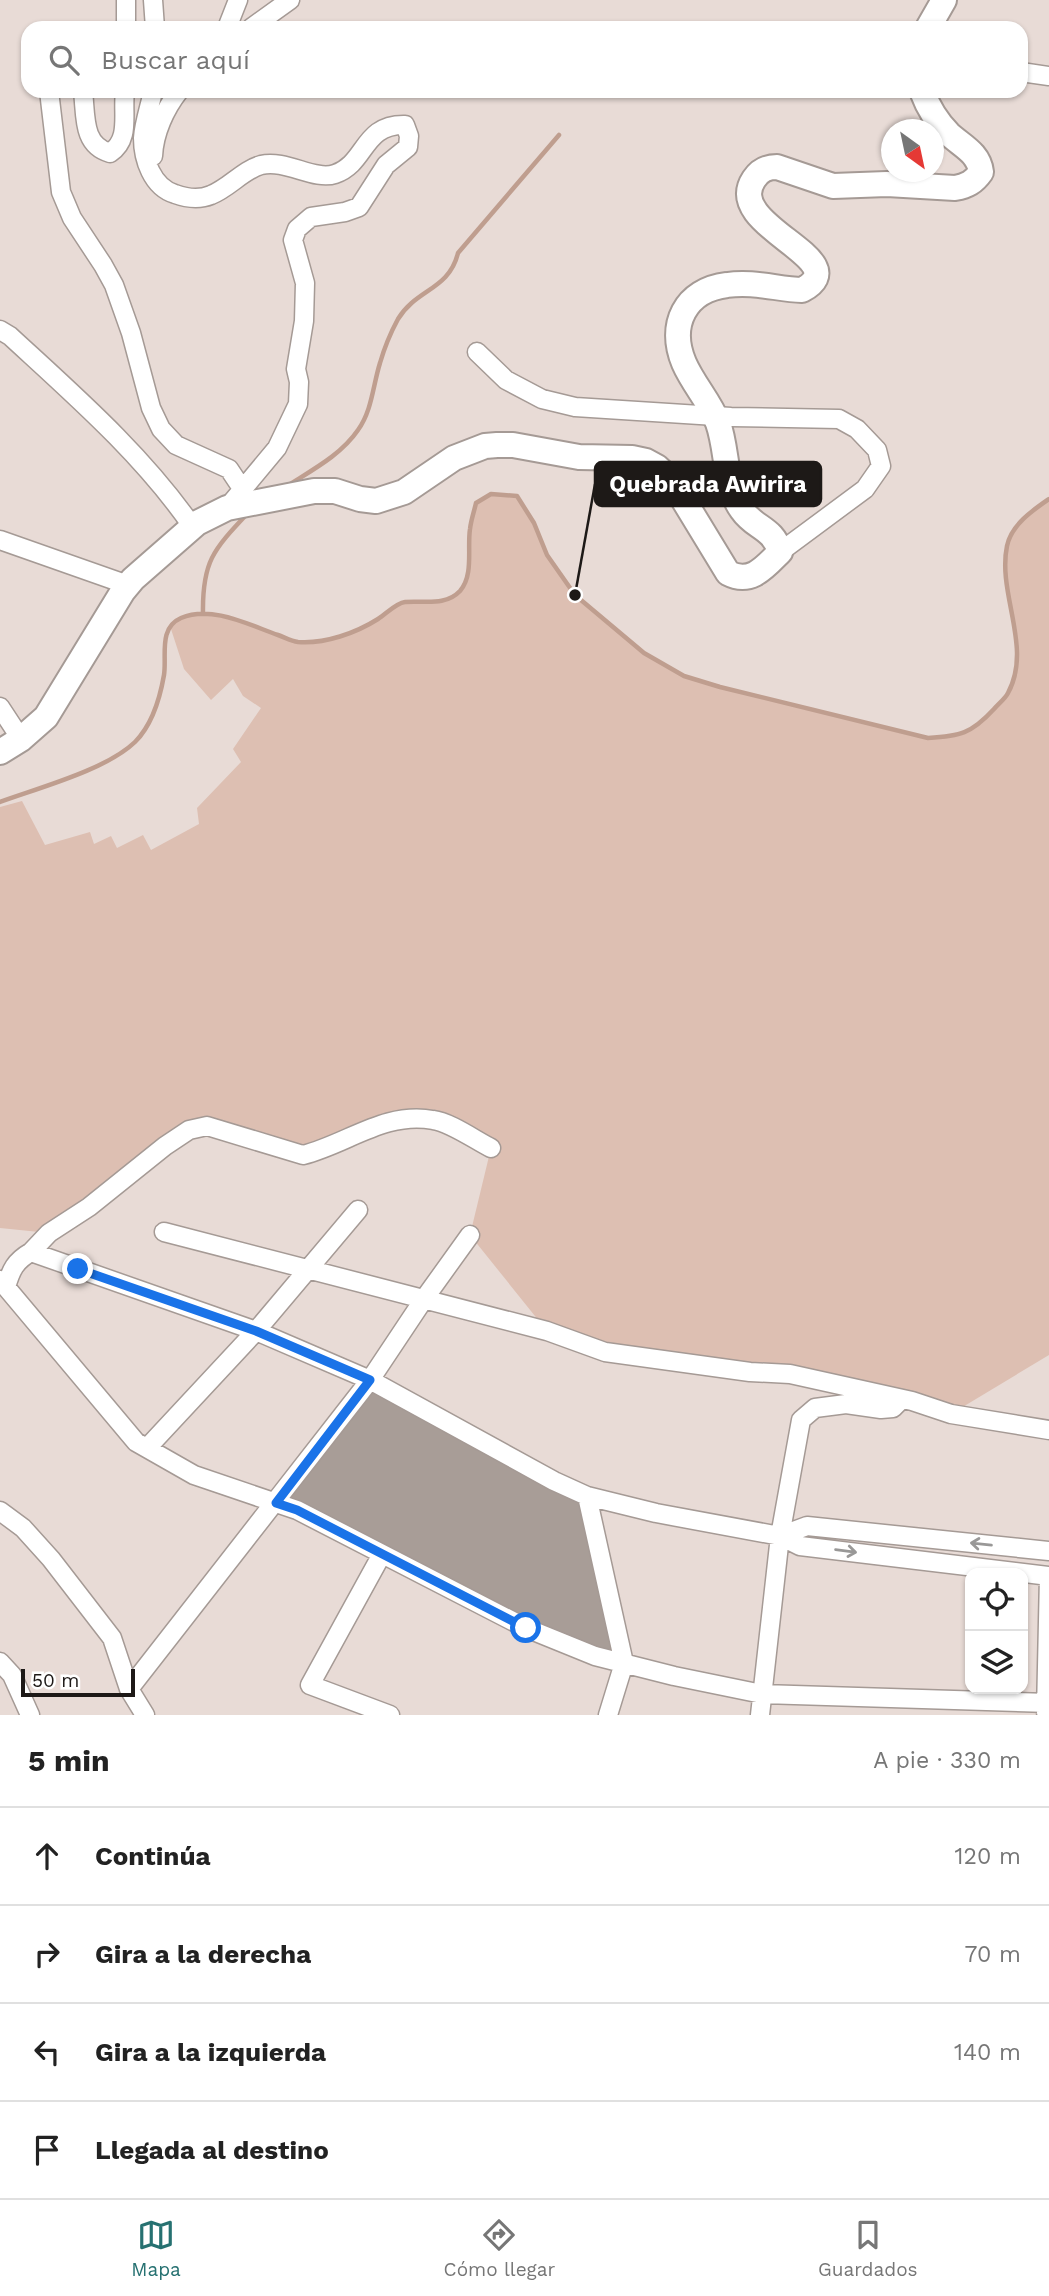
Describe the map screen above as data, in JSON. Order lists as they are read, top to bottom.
{
  "places": ["Quebrada Awirira"],
  "scale_bar": "50 m",
  "north": "bottom right",
  "page": {
    "search": "Buscar aquí",
    "scale": "50 m",
    "heading": ["5 min", "A pie · 330 m"],
    "list": [
      ["Continúa", "120 m"],
      ["Gira a la derecha", "70 m"],
      ["Gira a la izquierda", "140 m"],
      "Llegada al destino"
    ],
    "nav": ["Mapa", "Cómo llegar", "Guardados"]
  }
}
